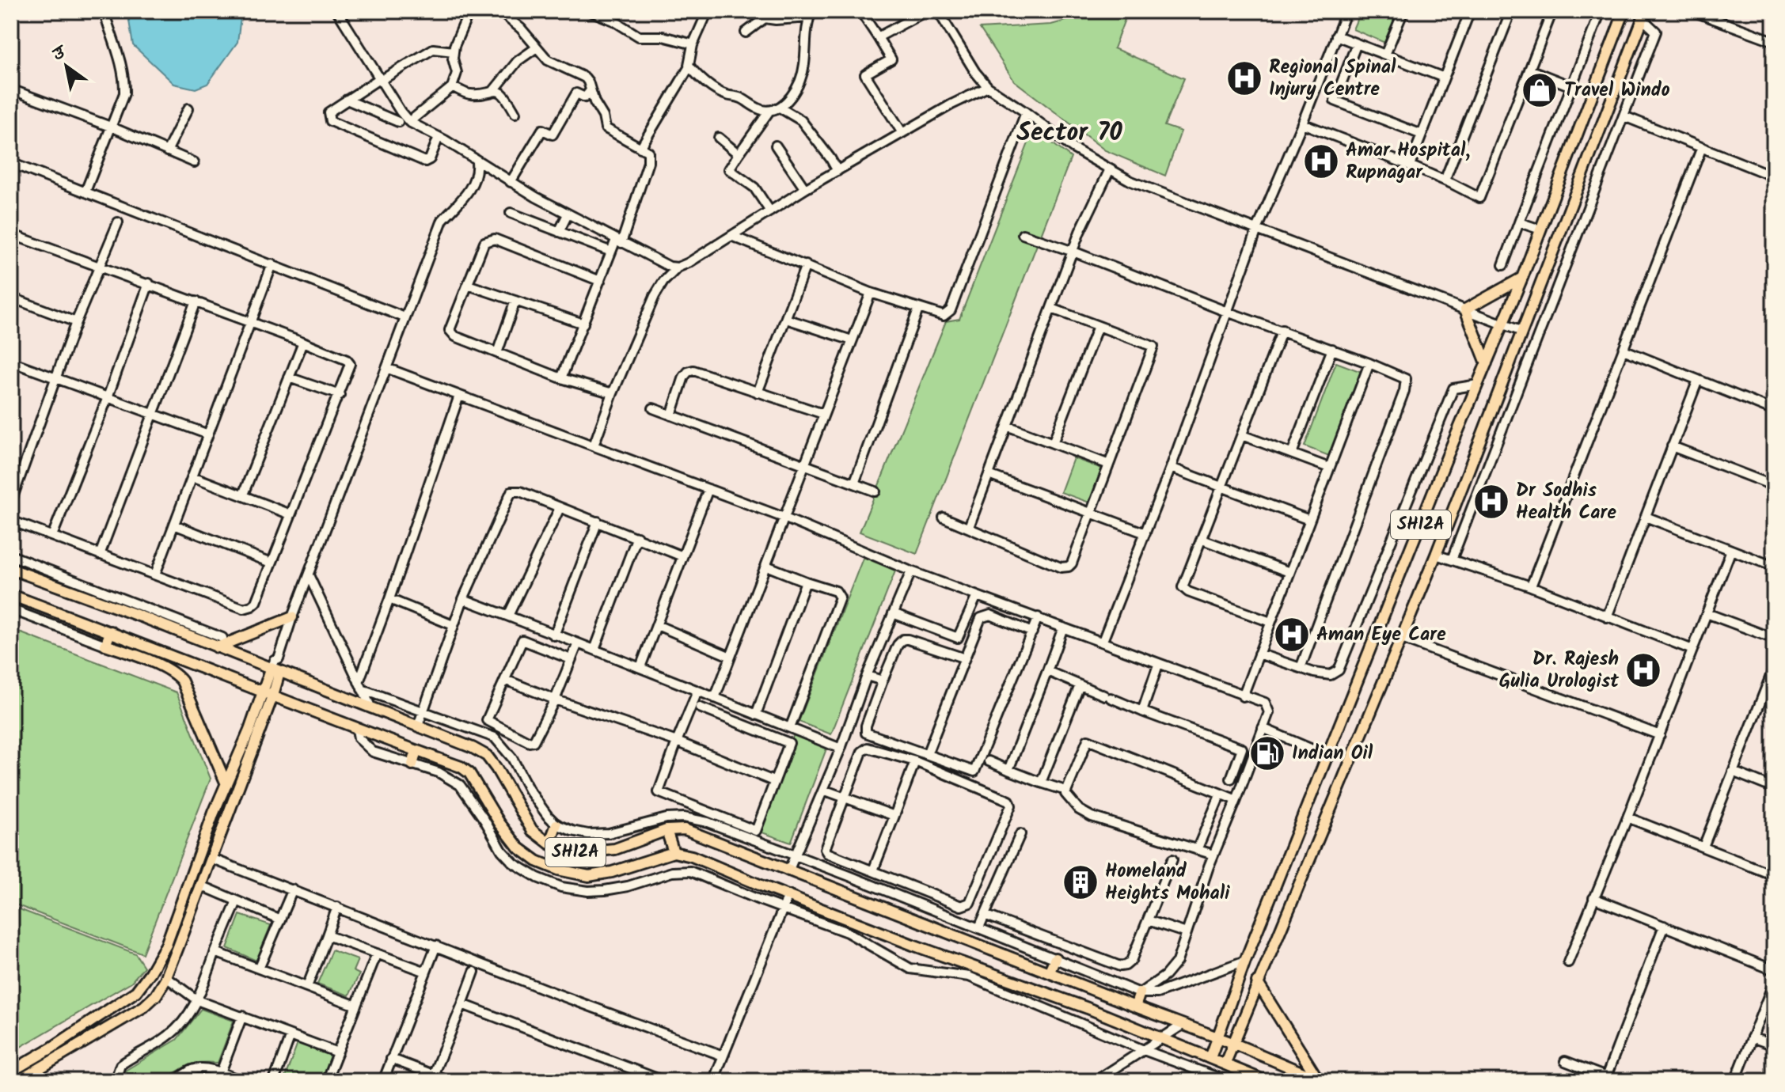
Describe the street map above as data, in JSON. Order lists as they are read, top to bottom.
{
  "streets": {
    "main road": ["SH12A"]
  },
  "districts": ["Sector 70"],
  "places": {
    "hospital": [
      "Regional Spinal Injury Centre",
      "Amar Hospital, Rupnagar",
      "Dr Sodhis Health Care",
      "Aman Eye Care",
      "Dr. Rajesh Gulia Urologist"
    ],
    "shop": ["Travel Windo"],
    "fuel station": ["Indian Oil"],
    "building": ["Homeland Heights Mohali"]
  },
  "north": "top left"
}
